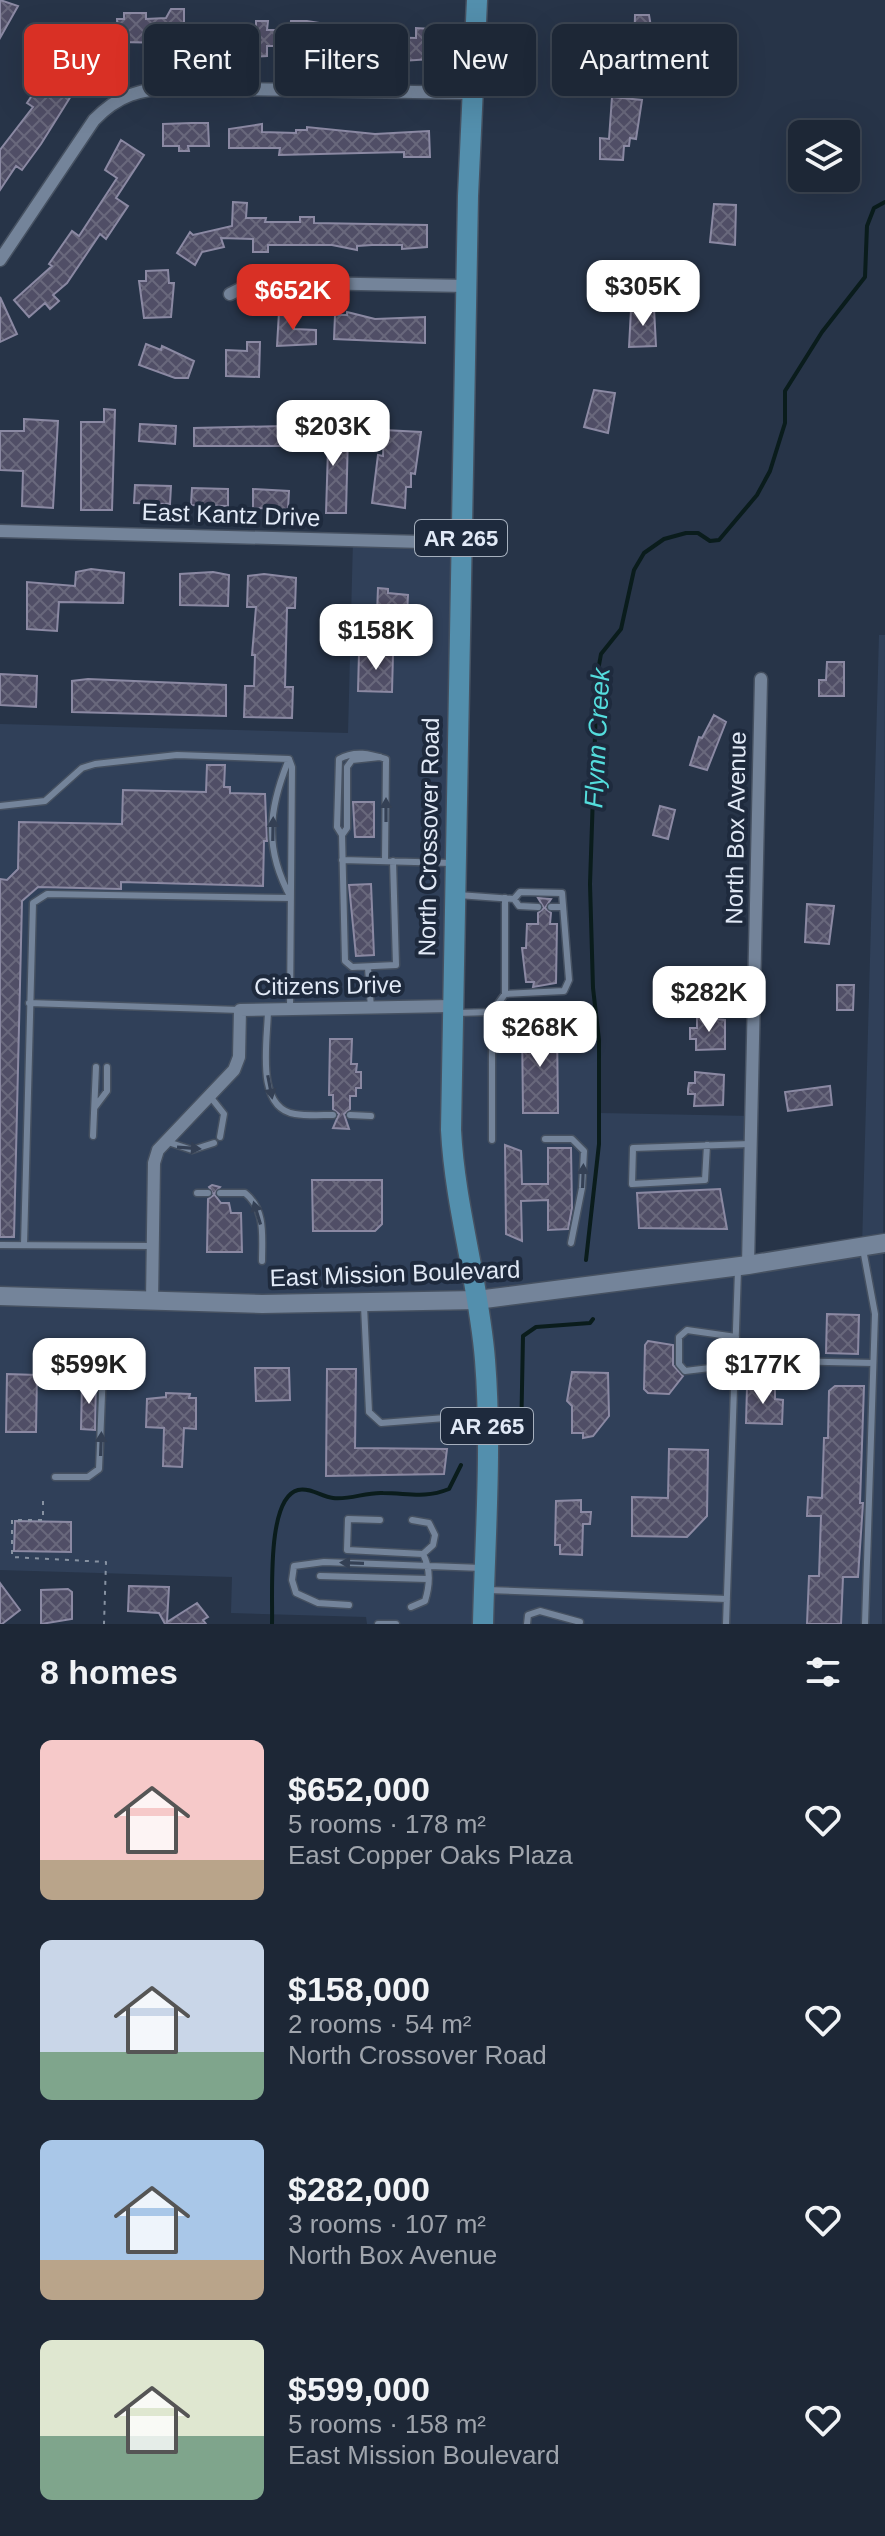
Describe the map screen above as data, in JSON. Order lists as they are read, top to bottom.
{
  "streets": {
    "main road": ["AR 265", "North Crossover Road", "East Mission Boulevard"],
    "street": ["East Kantz Drive", "North Box Avenue", "Citizens Drive"]
  },
  "crossings": [
    ["East Kantz Drive", "North Crossover Road"],
    ["North Box Avenue", "East Mission Boulevard"],
    ["North Crossover Road", "Citizens Drive"],
    ["North Crossover Road", "East Mission Boulevard"],
    ["Citizens Drive", "East Mission Boulevard"]
  ],
  "water": ["Flynn Creek"],
  "page": {
    "chip": [
      "Buy",
      "Rent",
      "Filters",
      "New",
      "Apartment"
    ],
    "price": [
      "$305K",
      "$652K",
      "$203K",
      "$158K",
      "$282K",
      "$268K",
      "$599K",
      "$177K"
    ],
    "heading": "8 homes",
    "list": [
      {
        "name": "$652,000",
        "note": "5 rooms · 178 m² · East Copper Oaks Plaza"
      },
      {
        "name": "$158,000",
        "note": "2 rooms · 54 m² · North Crossover Road"
      },
      {
        "name": "$282,000",
        "note": "3 rooms · 107 m² · North Box Avenue"
      },
      {
        "name": "$599,000",
        "note": "5 rooms · 158 m² · East Mission Boulevard"
      }
    ]
  }
}
